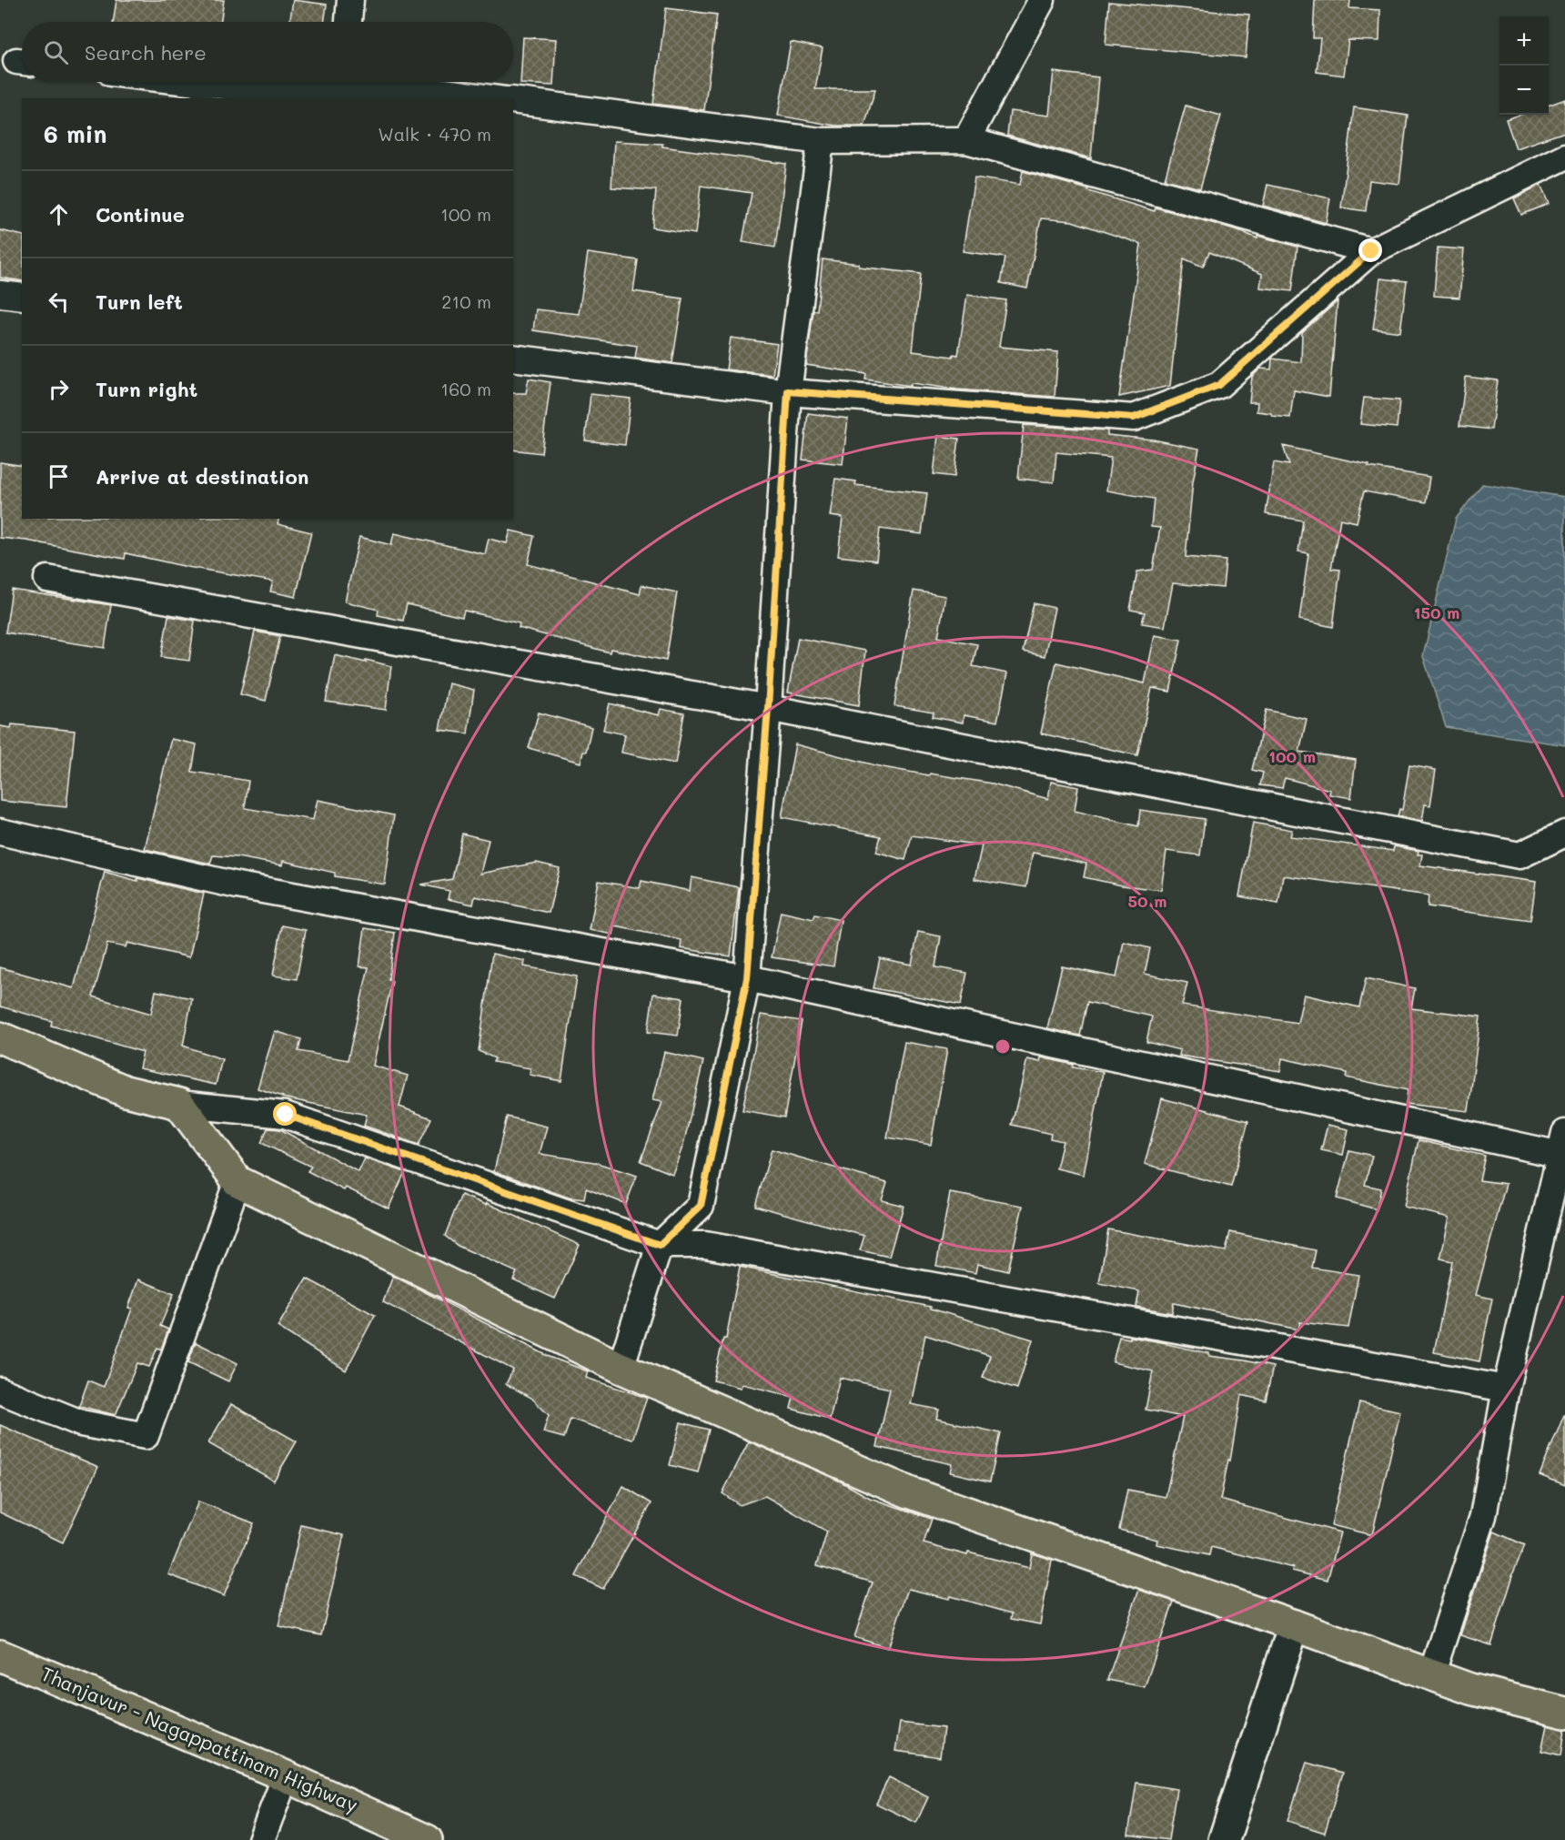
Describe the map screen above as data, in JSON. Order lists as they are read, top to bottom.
{
  "streets": {
    "main road": ["Thanjavur - Nagappattinam Highway"]
  },
  "page": {
    "map_buttons": ["+", "−"],
    "search": "Search here",
    "heading": ["6 min", "Walk · 470 m"],
    "list": [
      ["Continue", "100 m"],
      ["Turn left", "210 m"],
      ["Turn right", "160 m"],
      "Arrive at destination"
    ]
  },
  "rings": ["150 m", "100 m", "50 m"]
}
